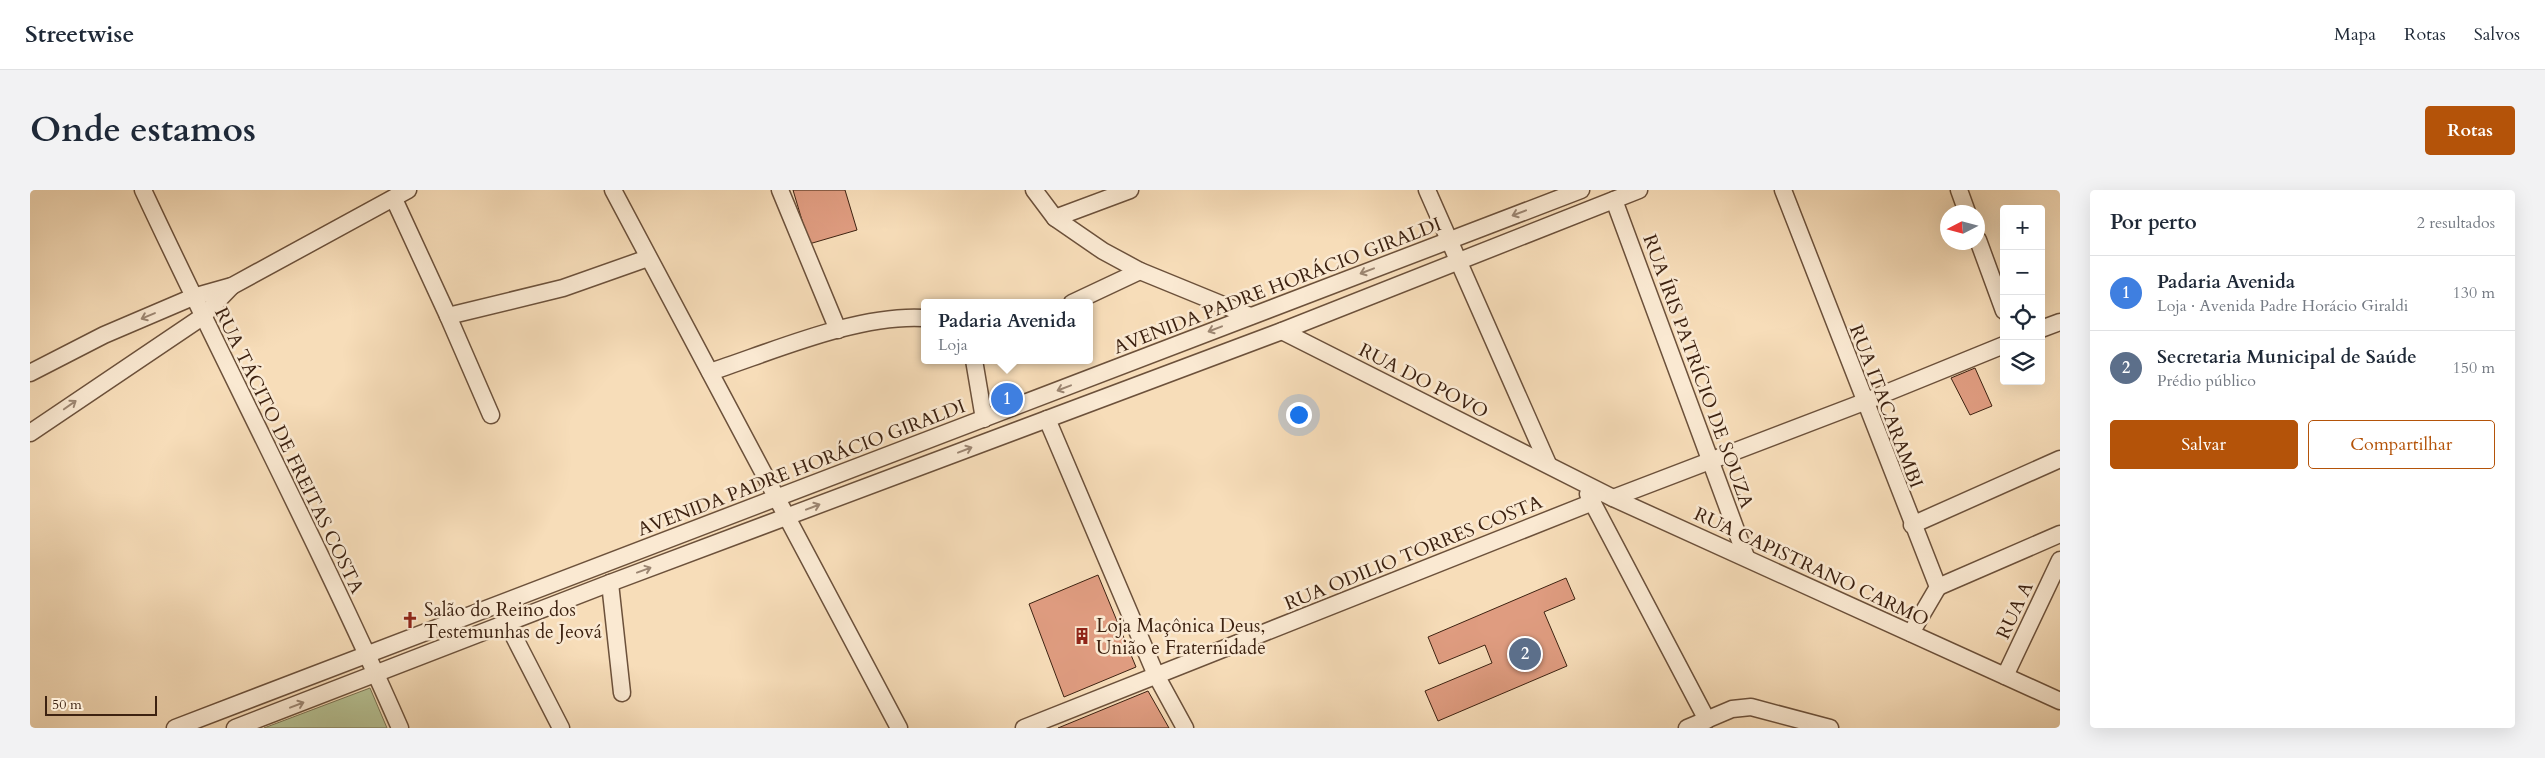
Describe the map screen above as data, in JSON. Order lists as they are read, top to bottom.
{
  "streets": {
    "street": [
      "AVENIDA PADRE HORÁCIO GIRALDI",
      "RUA ÍRIS PATRÍCIO DE SOUZA",
      "RUA DO POVO",
      "RUA ITACARAMBI",
      "RUA TÁCITO DE FREITAS COSTA",
      "RUA ODILIO TORRES COSTA",
      "RUA CAPISTRANO CARMO",
      "RUA A"
    ]
  },
  "crossings": [
    ["AVENIDA PADRE HORÁCIO GIRALDI", "RUA TÁCITO DE FREITAS COSTA"],
    ["RUA ÍRIS PATRÍCIO DE SOUZA", "RUA CAPISTRANO CARMO"],
    ["RUA DO POVO", "RUA CAPISTRANO CARMO"],
    ["RUA CAPISTRANO CARMO", "RUA A"]
  ],
  "places": {
    "church": ["Salão do Reino dos Testemunhas de Jeová"],
    "building": ["Loja Maçônica Deus, União e Fraternidade"]
  },
  "scale_bar": "50 m",
  "north": "left",
  "page": {
    "header": "Streetwise",
    "nav": ["Mapa", "Rotas", "Salvos"],
    "title": "Onde estamos",
    "buttons": [
      "Rotas",
      ["Salvar", "Compartilhar"]
    ],
    "heading": ["Por perto", "2 resultados"],
    "map_buttons": ["+", "−"],
    "list": [
      {
        "mark": "1",
        "name": "Padaria Avenida",
        "note": "Loja · Avenida Padre Horácio Giraldi",
        "value": "130 m"
      },
      {
        "mark": "2",
        "name": "Secretaria Municipal de Saúde",
        "note": "Prédio público",
        "value": "150 m"
      }
    ],
    "popup": ["Padaria Avenida", "Loja"],
    "pins": ["1", "2"],
    "scale": "50 m"
  }
}
